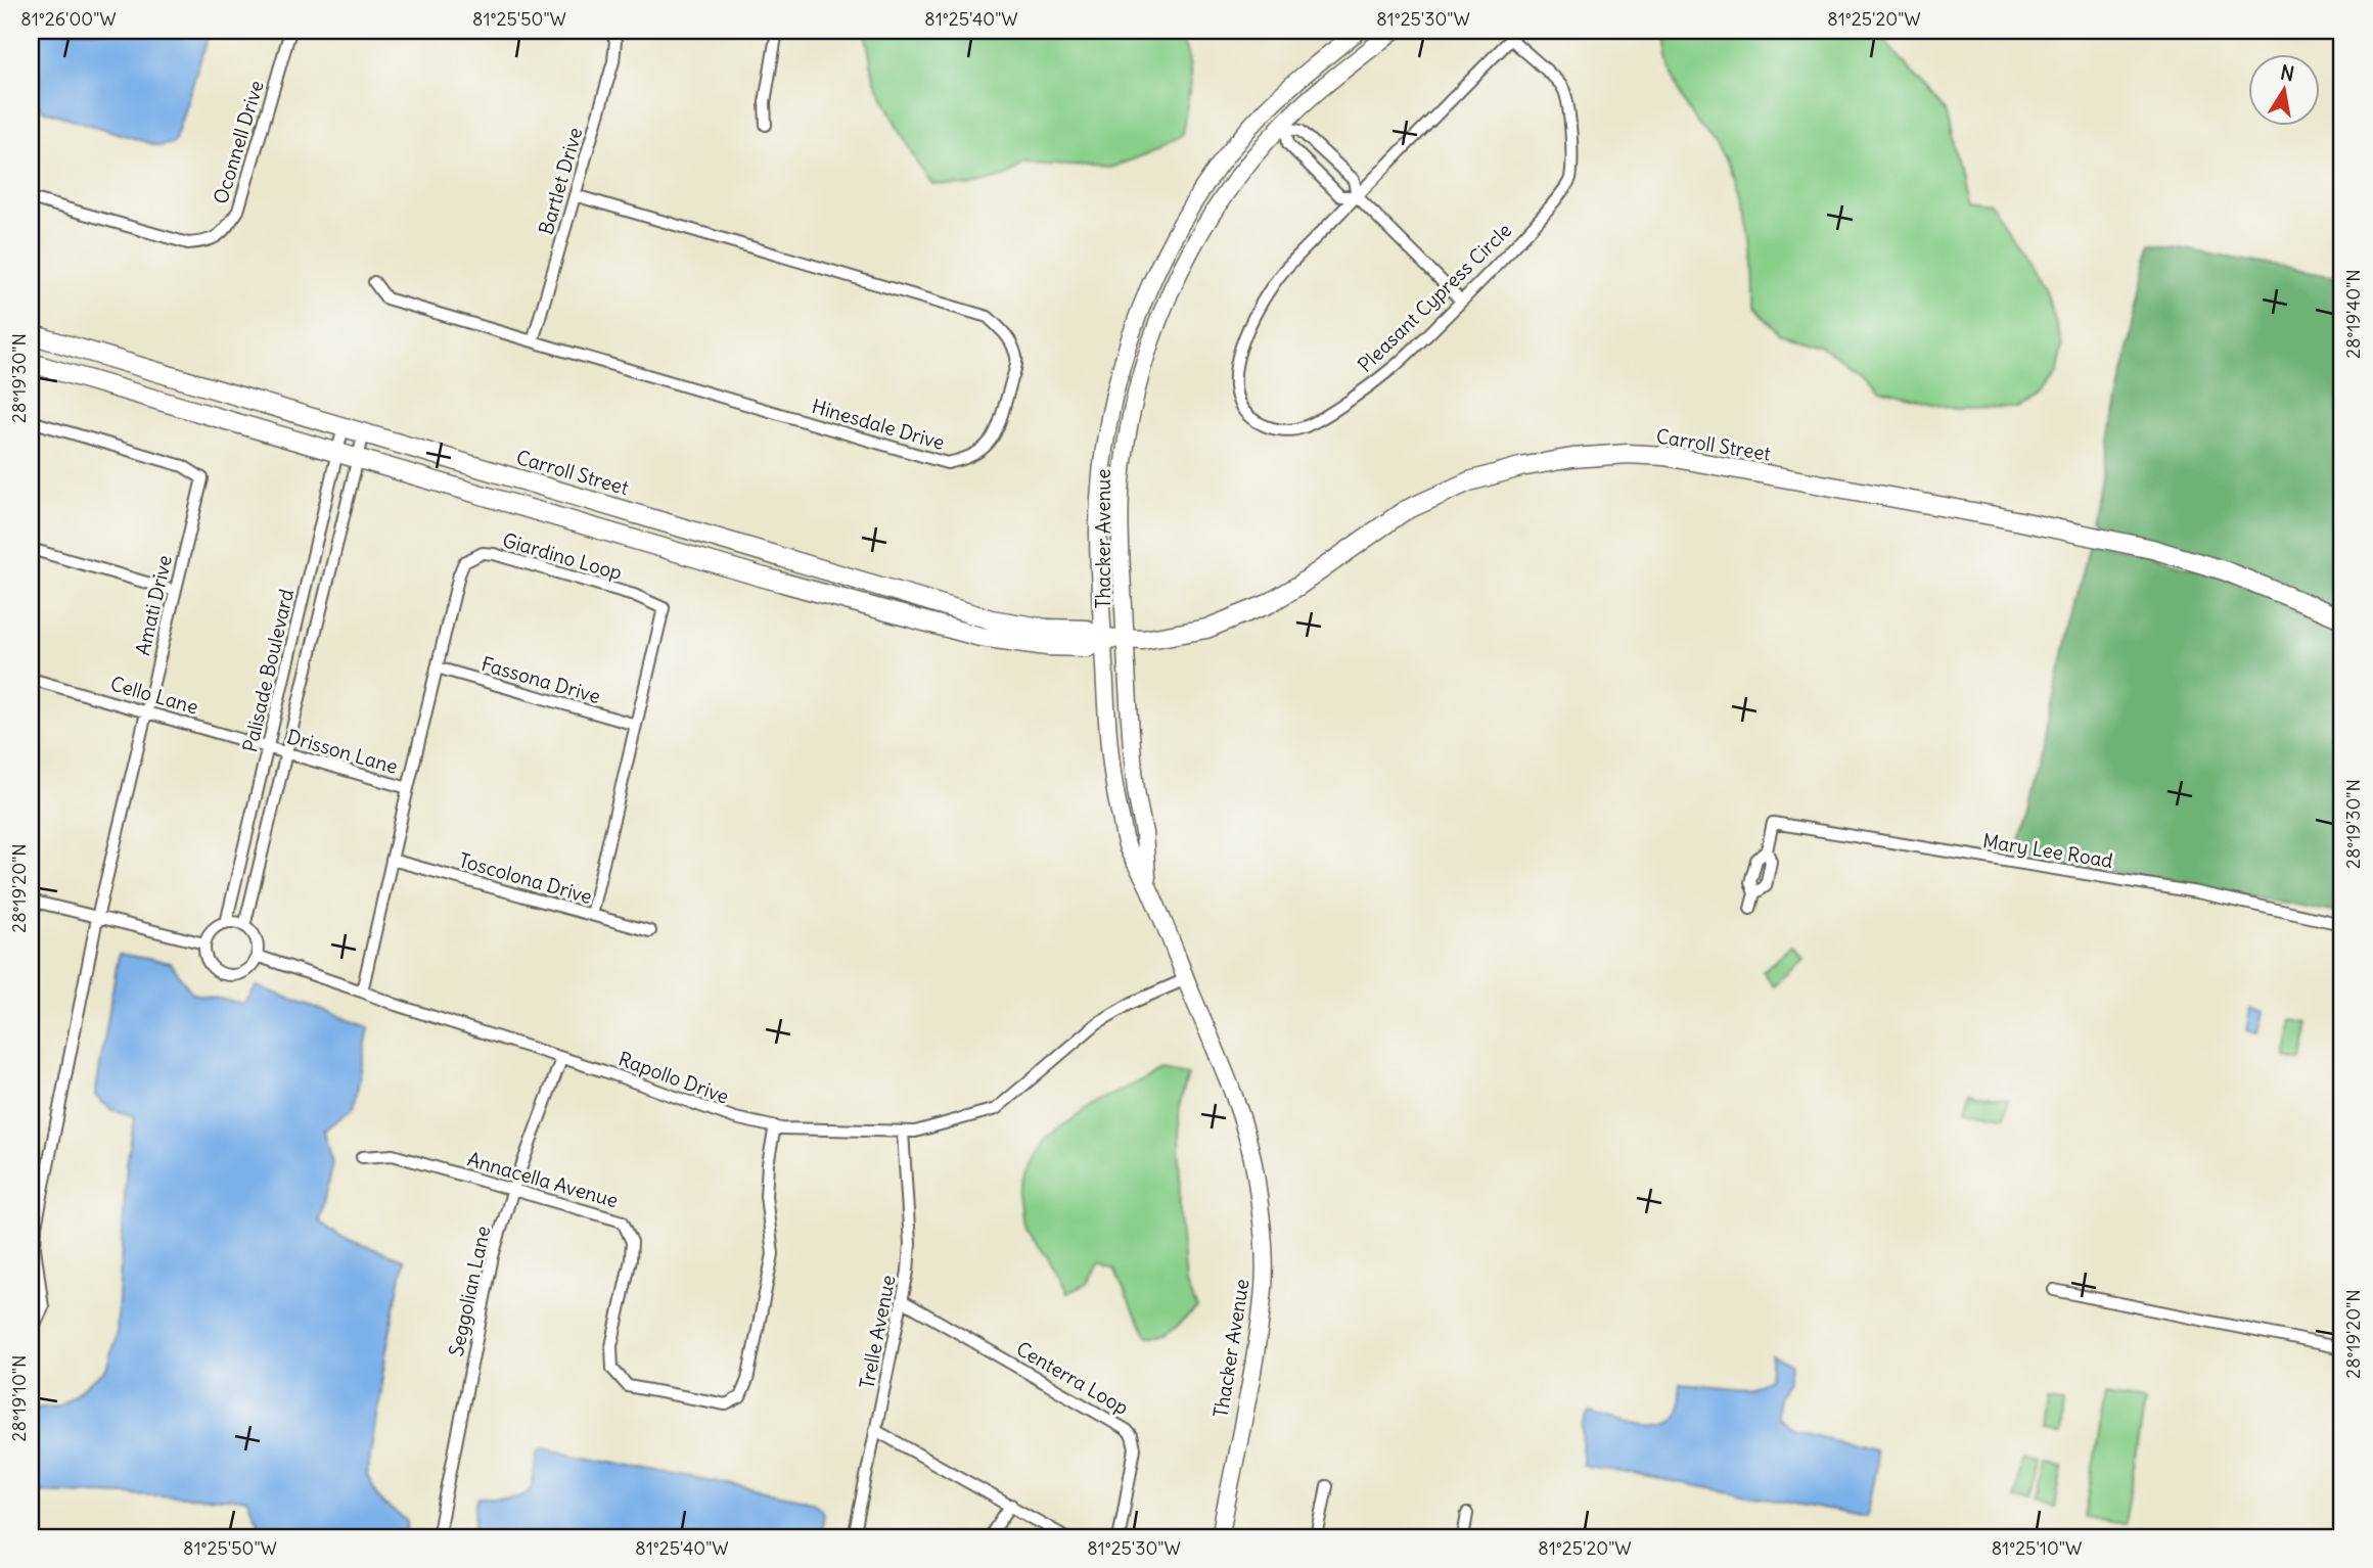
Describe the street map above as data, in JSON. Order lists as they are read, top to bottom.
{
  "streets": {
    "main road": ["Carroll Street"],
    "street": [
      "Oconnell Drive",
      "Bartlet Drive",
      "Pleasant Cypress Circle",
      "Hinesdale Drive",
      "Thacker Avenue",
      "Giardino Loop",
      "Amati Drive",
      "Palisade Boulevard",
      "Fassona Drive",
      "Cello Lane",
      "Drisson Lane",
      "Mary Lee Road",
      "Toscolona Drive",
      "Rapollo Drive",
      "Annacella Avenue",
      "Seggolian Lane",
      "Trelle Avenue",
      "Centerra Loop"
    ]
  },
  "crossings": [
    ["Bartlet Drive", "Hinesdale Drive"],
    ["Carroll Street", "Thacker Avenue"],
    ["Carroll Street", "Palisade Boulevard"],
    ["Thacker Avenue", "Rapollo Drive"],
    ["Giardino Loop", "Fassona Drive"],
    ["Giardino Loop", "Drisson Lane"],
    ["Giardino Loop", "Toscolona Drive"],
    ["Giardino Loop", "Rapollo Drive"],
    ["Amati Drive", "Cello Lane"],
    ["Palisade Boulevard", "Cello Lane"],
    ["Palisade Boulevard", "Drisson Lane"],
    ["Palisade Boulevard", "Rapollo Drive"],
    ["Cello Lane", "Drisson Lane"],
    ["Rapollo Drive", "Annacella Avenue"],
    ["Rapollo Drive", "Seggolian Lane"],
    ["Rapollo Drive", "Trelle Avenue"],
    ["Annacella Avenue", "Seggolian Lane"],
    ["Trelle Avenue", "Centerra Loop"]
  ],
  "north": "top",
  "coordinates": [
    "81°26'00\"W",
    "81°25'50\"W",
    "81°25'40\"W",
    "81°25'30\"W",
    "81°25'20\"W",
    "28°19'40\"N",
    "28°19'30\"N",
    "28°19'20\"N",
    "28°19'10\"N",
    "81°25'10\"W"
  ]
}
